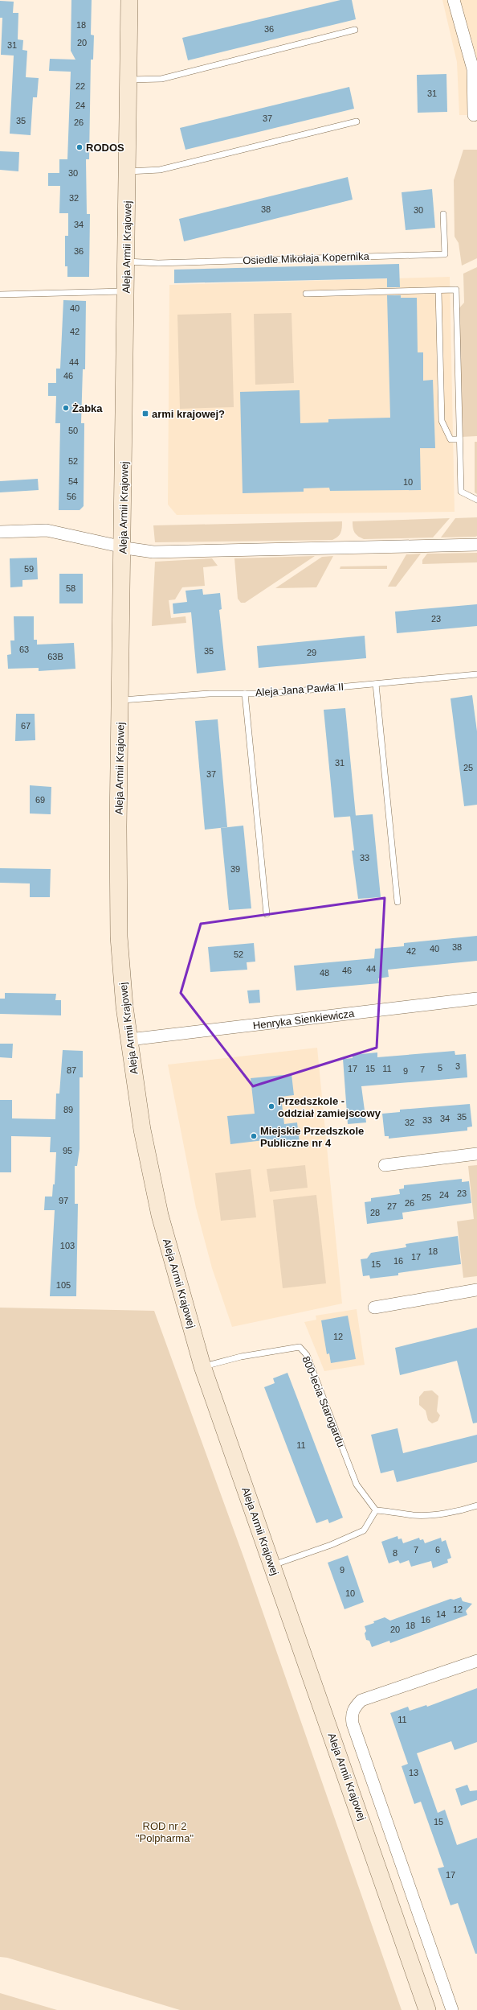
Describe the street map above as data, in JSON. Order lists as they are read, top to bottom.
{
  "streets": {
    "main road": ["Aleja Armii Krajowej"],
    "street": ["Henryka Sienkiewicza"],
    "lane": ["Osiedle Mikołaja Kopernika", "Aleja Jana Pawła II", "800-lecia Starogardu"]
  },
  "crossings": [
    ["Aleja Armii Krajowej", "Osiedle Mikołaja Kopernika"],
    ["Aleja Armii Krajowej", "Aleja Jana Pawła II"],
    ["Aleja Armii Krajowej", "Henryka Sienkiewicza"],
    ["Aleja Armii Krajowej", "800-lecia Starogardu"]
  ],
  "parks": ["ROD nr 2 \"Polpharma\""],
  "places": {
    "other": [
      "RODOS",
      "Żabka",
      "Przedszkole - oddział zamiejscowy",
      "Miejskie Przedszkole Publiczne nr 4"
    ],
    "transit": ["armi krajowej?"]
  },
  "house_numbers": [
    "18",
    "36",
    "20",
    "31",
    "22",
    "31",
    "24",
    "37",
    "35",
    "26",
    "30",
    "32",
    "38",
    "30",
    "34",
    "36",
    "40",
    "42",
    "44",
    "46",
    "50",
    "52",
    "54",
    "10",
    "56",
    "59",
    "58",
    "23",
    "63",
    "35",
    "29",
    "63B",
    "67",
    "31",
    "25",
    "37",
    "69",
    "33",
    "39",
    "38",
    "40",
    "42",
    "52",
    "44",
    "46",
    "48",
    "3",
    "5",
    "17",
    "15",
    "11",
    "7",
    "87",
    "9",
    "89",
    "35",
    "34",
    "33",
    "32",
    "95",
    "23",
    "24",
    "25",
    "97",
    "26",
    "27",
    "28",
    "103",
    "18",
    "17",
    "16",
    "15",
    "105",
    "12",
    "11",
    "7",
    "6",
    "8",
    "9",
    "10",
    "12",
    "14",
    "16",
    "18",
    "20",
    "11",
    "13",
    "15",
    "17"
  ]
}
